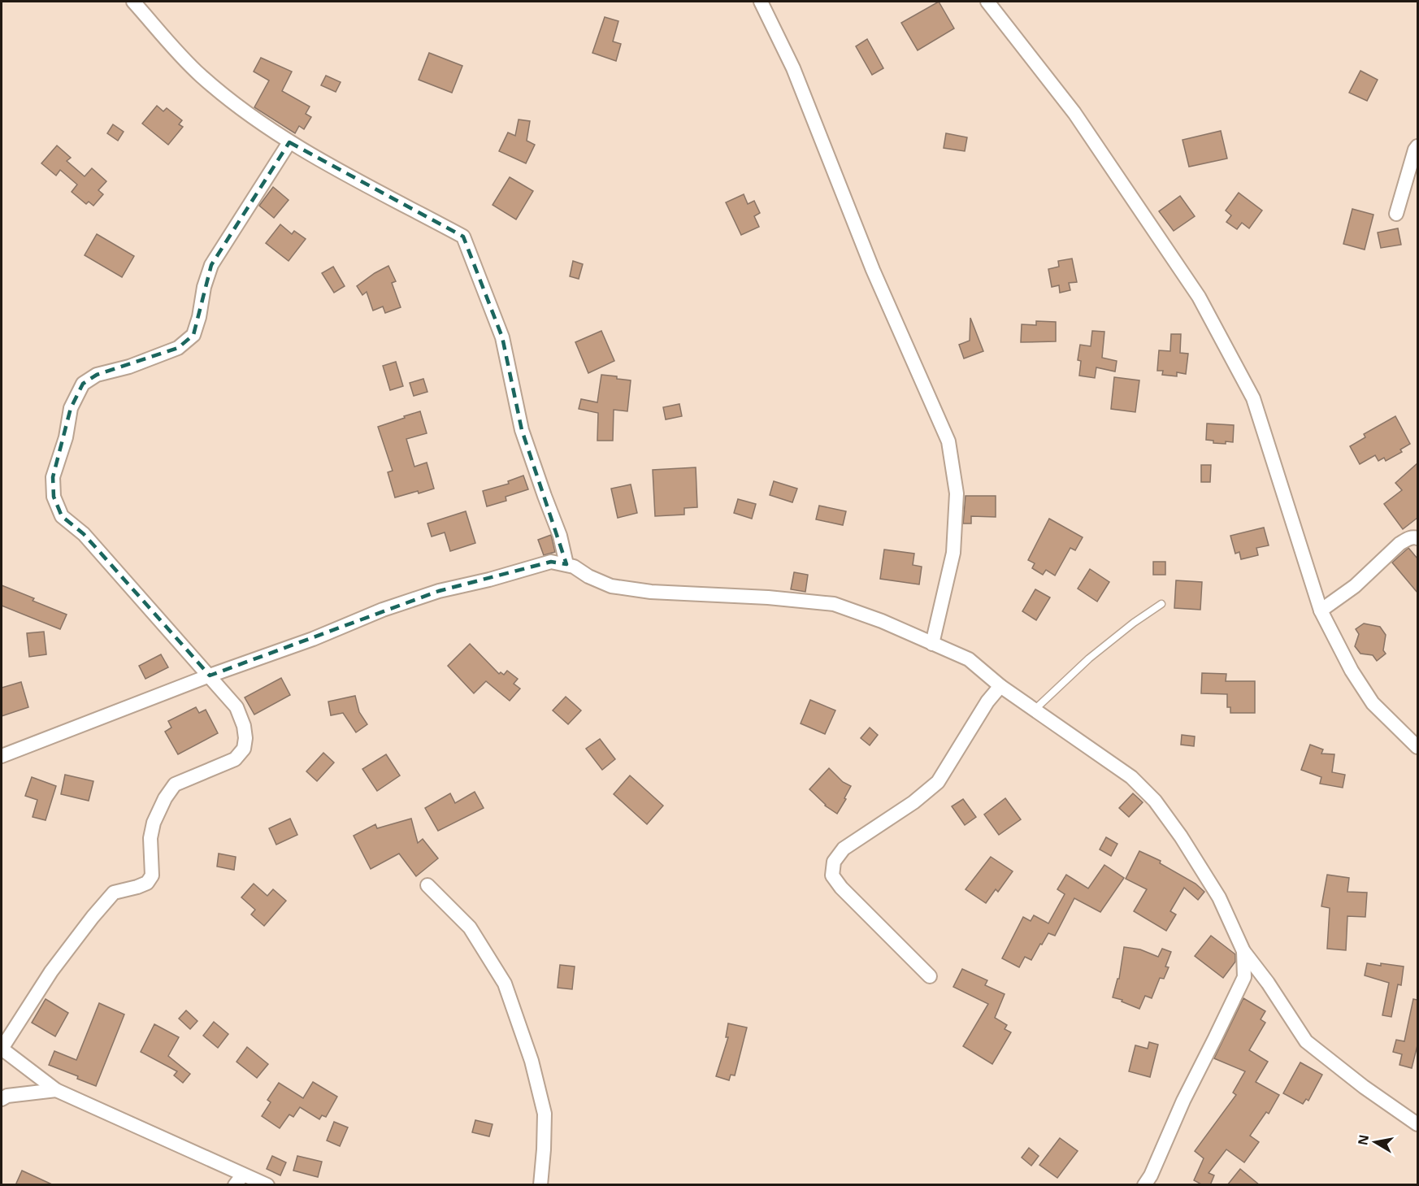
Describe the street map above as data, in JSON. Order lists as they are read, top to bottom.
{
  "north": "left"
}
